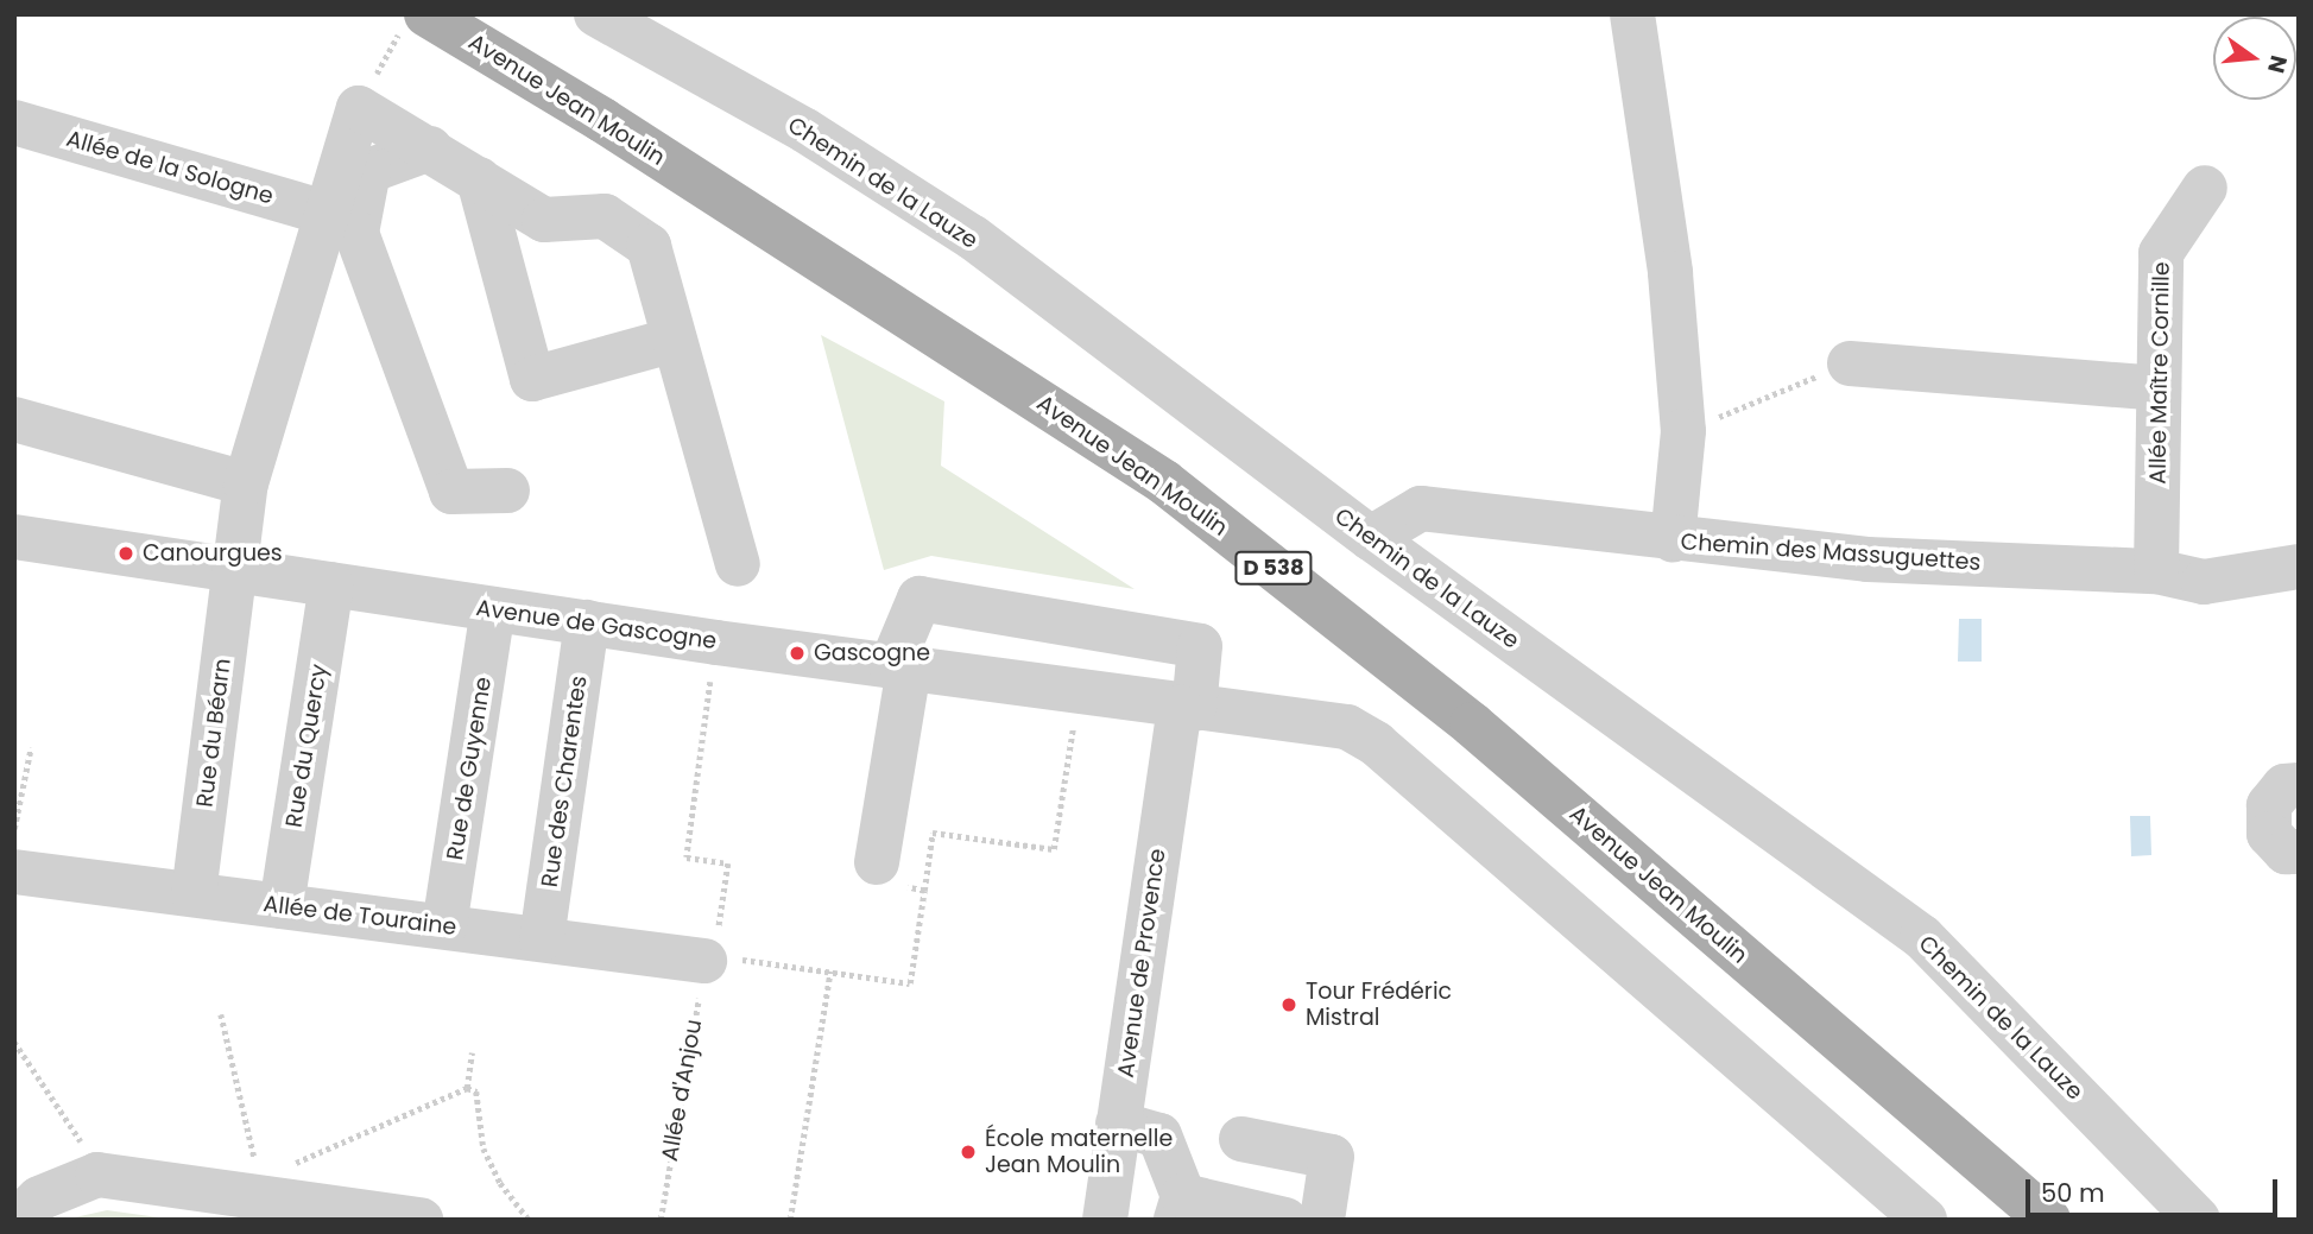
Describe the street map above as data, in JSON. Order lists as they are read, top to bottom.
{
  "streets": {
    "main road": ["Avenue Jean Moulin", "D 538"],
    "street": [
      "Allée de la Sologne",
      "Chemin de la Lauze",
      "Allée Maître Cornille",
      "Chemin des Massuguettes",
      "Avenue de Gascogne",
      "Rue du Béarn",
      "Rue du Quercy",
      "Rue de Guyenne",
      "Rue des Charentes",
      "Allée de Touraine",
      "Avenue de Provence"
    ],
    "path": ["Allée d'Anjou"]
  },
  "crossings": [
    ["Allée de la Sologne", "Rue du Béarn"],
    ["Chemin de la Lauze", "Chemin des Massuguettes"],
    ["Allée Maître Cornille", "Chemin des Massuguettes"],
    ["Avenue de Gascogne", "Rue du Béarn"],
    ["Avenue de Gascogne", "Rue du Quercy"],
    ["Avenue de Gascogne", "Rue de Guyenne"],
    ["Avenue de Gascogne", "Rue des Charentes"],
    ["Avenue de Gascogne", "Avenue de Provence"],
    ["Avenue de Gascogne", "Allée d'Anjou"],
    ["Rue du Béarn", "Allée de Touraine"],
    ["Rue du Quercy", "Allée de Touraine"],
    ["Rue de Guyenne", "Allée de Touraine"],
    ["Rue des Charentes", "Allée de Touraine"],
    ["Allée de Touraine", "Allée d'Anjou"]
  ],
  "places": [
    "Canourgues",
    "Gascogne",
    "Tour Frédéric Mistral",
    "École maternelle Jean Moulin"
  ],
  "scale_bar": "50 m",
  "north": "right"
}
